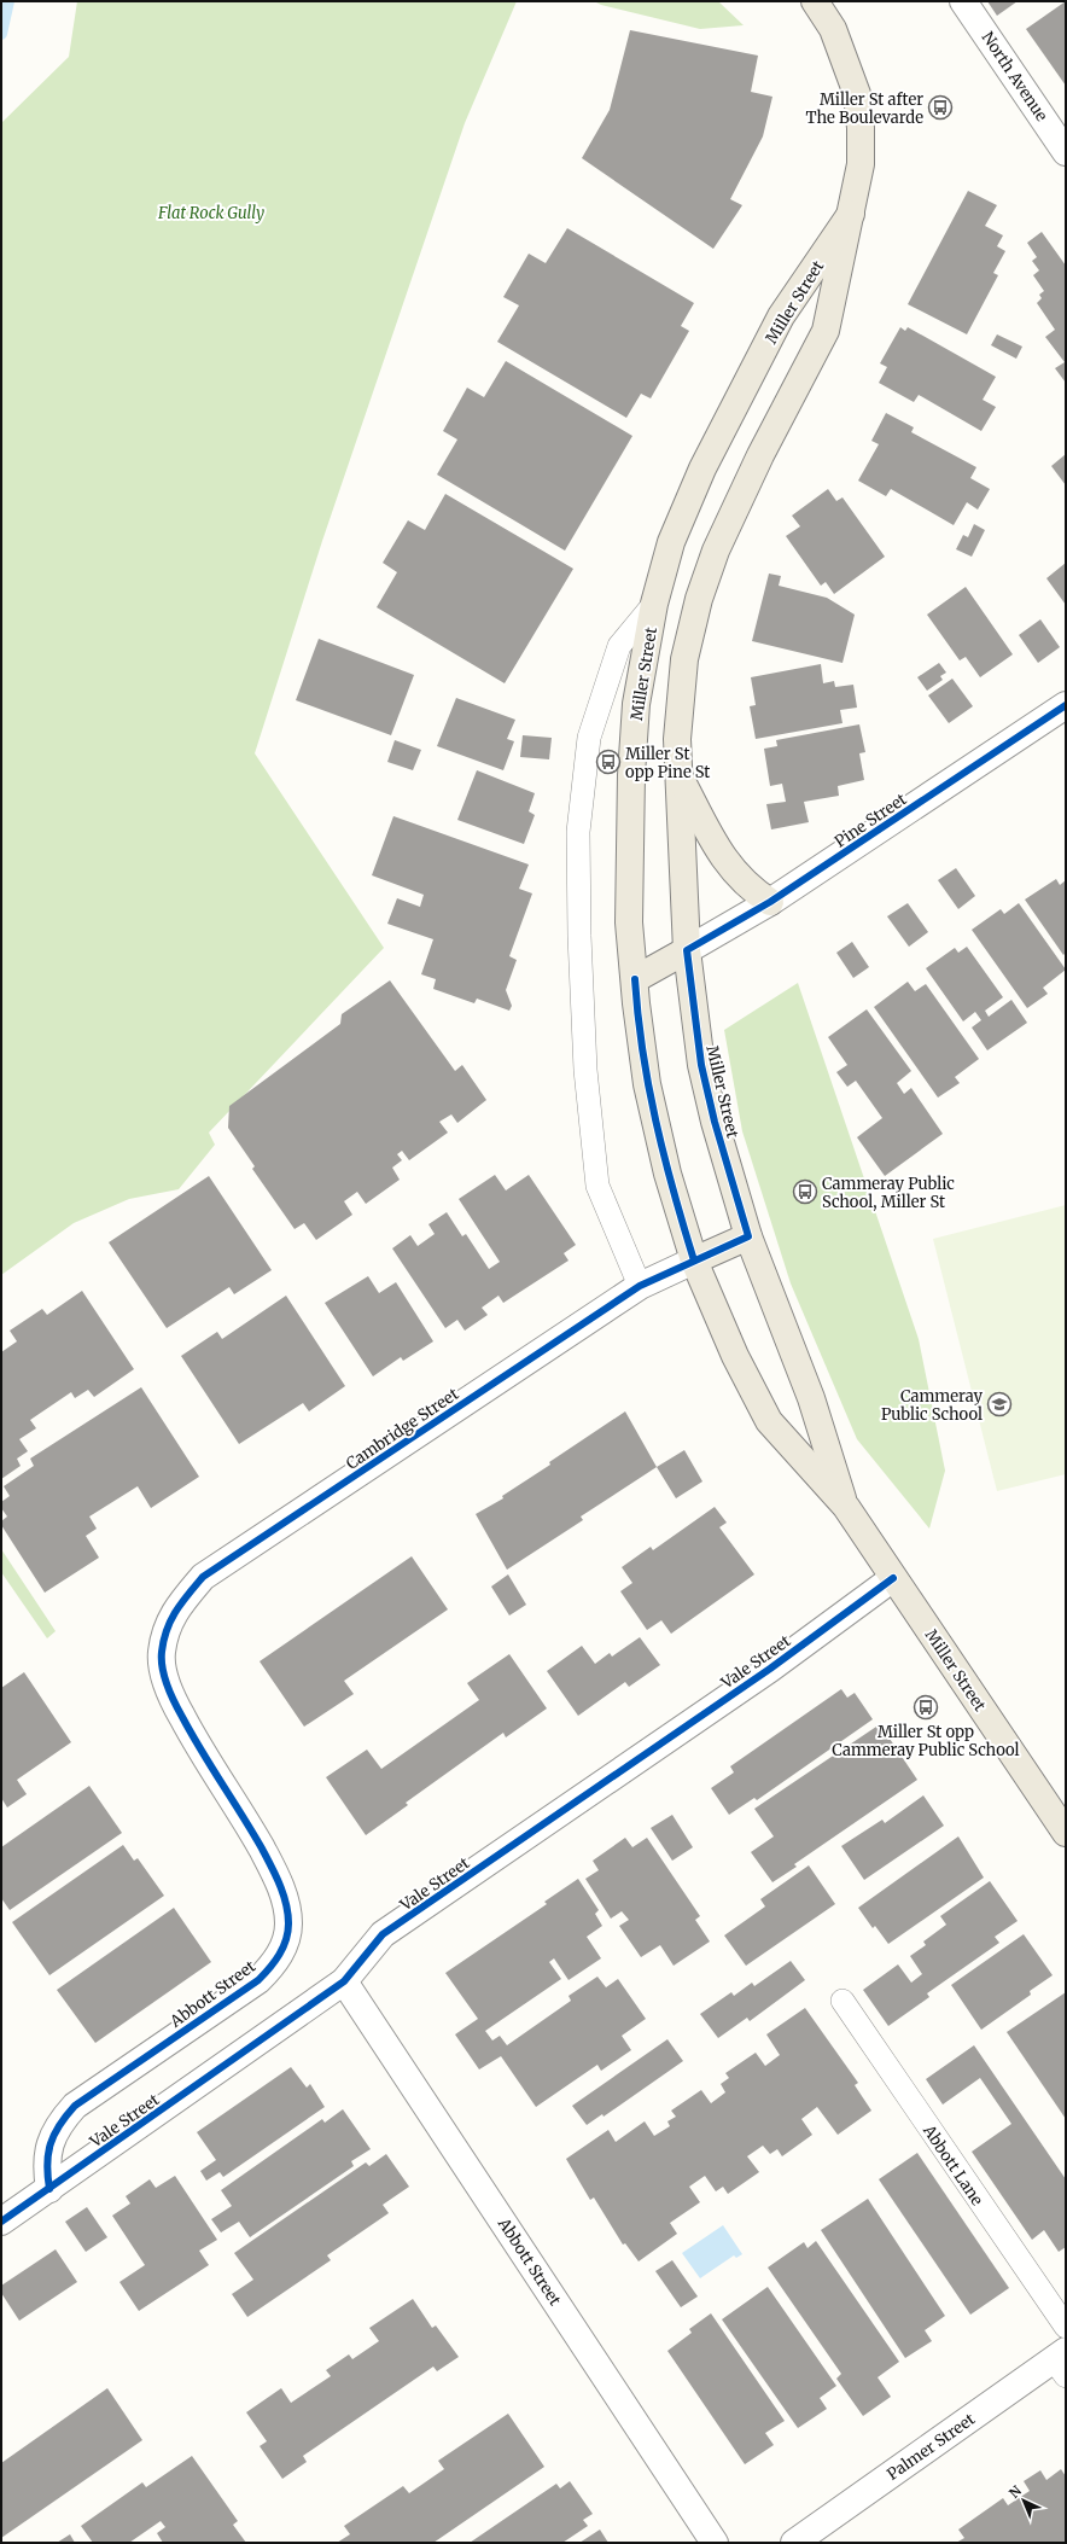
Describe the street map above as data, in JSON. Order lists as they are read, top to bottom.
{
  "streets": {
    "main road": ["Miller Street"],
    "street": [
      "North Avenue",
      "Pine Street",
      "Cambridge Street",
      "Vale Street",
      "Abbott Street",
      "Palmer Street"
    ],
    "lane": ["Abbott Lane"]
  },
  "crossings": [
    ["Miller Street", "Pine Street"],
    ["Miller Street", "Cambridge Street"],
    ["Miller Street", "Vale Street"],
    ["Cambridge Street", "Abbott Street"],
    ["Vale Street", "Abbott Street"]
  ],
  "parks": ["Flat Rock Gully"],
  "places": {
    "bus stop": [
      "Miller St after The Boulevarde",
      "Miller St opp Pine St",
      "Cammeray Public School, Miller St",
      "Miller St opp Cammeray Public School"
    ],
    "school or university": ["Cammeray Public School"]
  },
  "north": "top left"
}
